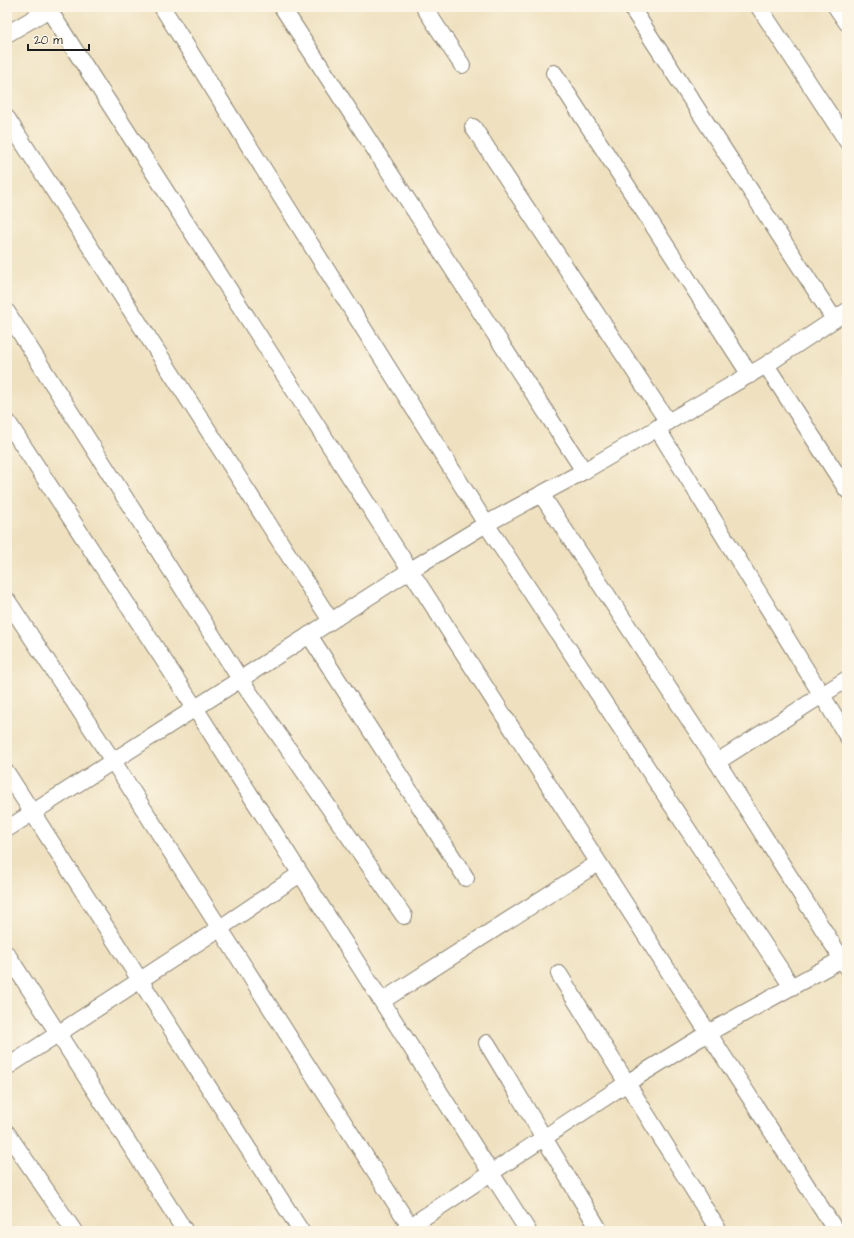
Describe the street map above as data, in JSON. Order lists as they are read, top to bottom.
{
  "scale_bar": "20 m"
}
